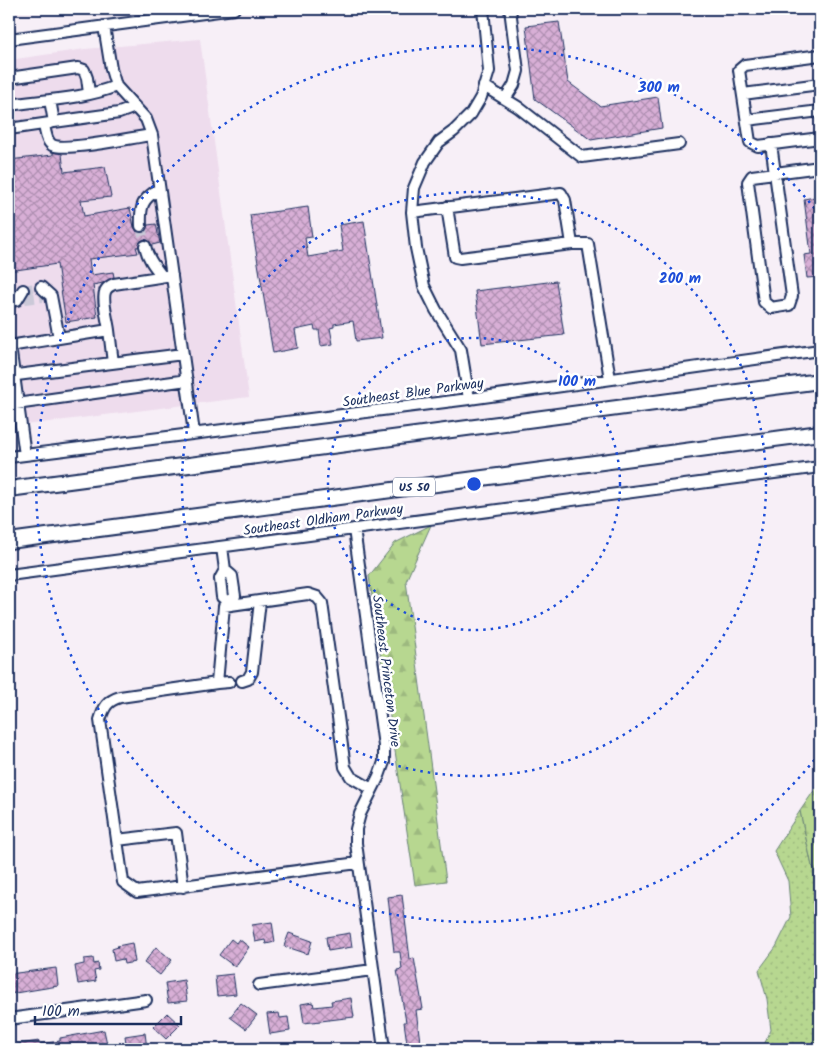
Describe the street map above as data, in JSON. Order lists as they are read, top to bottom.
{
  "streets": {
    "highway": ["US 50"],
    "street": ["Southeast Blue Parkway", "Southeast Oldham Parkway", "Southeast Princeton Drive"]
  },
  "crossings": [
    ["Southeast Oldham Parkway", "Southeast Princeton Drive"]
  ],
  "scale_bar": "100 m",
  "rings": ["300 m", "200 m", "100 m"]
}
